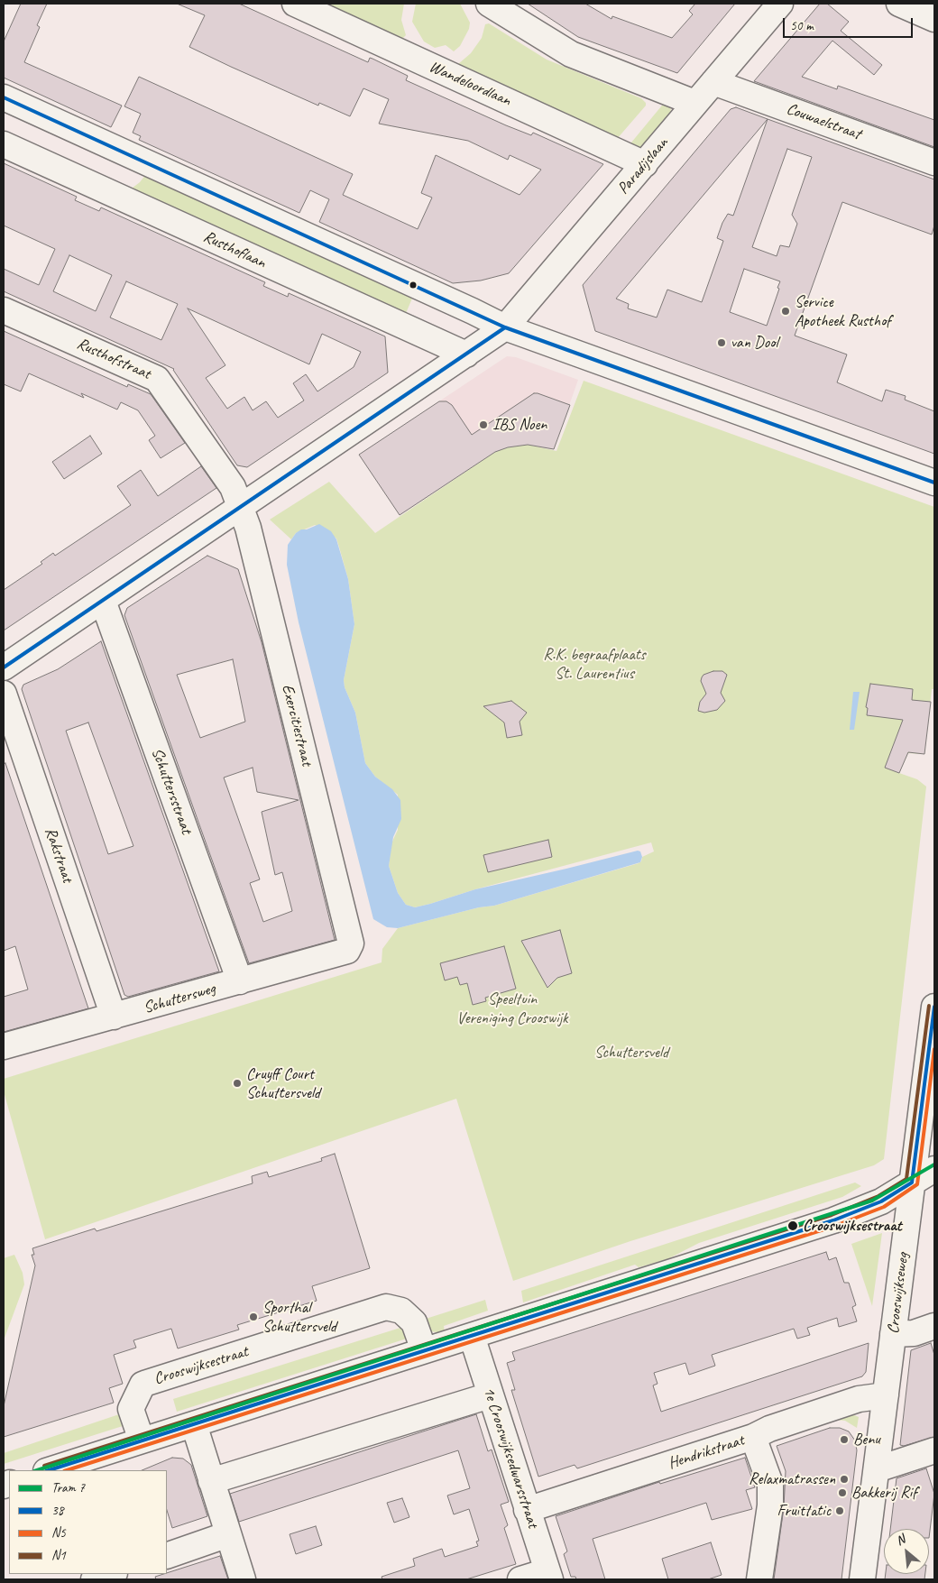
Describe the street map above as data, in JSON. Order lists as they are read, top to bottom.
{
  "streets": {
    "street": [
      "Wandeloordlaan",
      "Couwaelstraat",
      "Paradijslaan",
      "Rusthoflaan",
      "Rusthofstraat",
      "Exercitiestraat",
      "Schuttersstraat",
      "Rakstraat",
      "Schuttersweg",
      "Crooswijkseweg",
      "Crooswijksestraat",
      "Hendrikstraat",
      "1e Crooswijksedwarsstraat"
    ]
  },
  "crossings": [
    ["Wandeloordlaan", "Paradijslaan"],
    ["Couwaelstraat", "Paradijslaan"],
    ["Paradijslaan", "Rusthoflaan"],
    ["Rusthofstraat", "Exercitiestraat"],
    ["Exercitiestraat", "Schuttersweg"],
    ["Schuttersstraat", "Schuttersweg"],
    ["Rakstraat", "Schuttersweg"],
    ["Crooswijkseweg", "Hendrikstraat"],
    ["Hendrikstraat", "1e Crooswijksedwarsstraat"]
  ],
  "parks": ["R.K. begraafplaats St. Laurentius", "Speeltuin Vereniging Crooswijk", "Schuttersveld"],
  "places": [
    "Service Apotheek Rusthof",
    "van Dool",
    "IBS Noen",
    "Cruyff Court Schuttersveld",
    "Crooswijksestraat",
    "Sporthal Schuttersveld",
    "Benu",
    "Relaxmatrassen",
    "Bakkerij Rif",
    "Fruittatic"
  ],
  "lines": [
    "transit line 38",
    "transit line N1",
    "transit line N5",
    "tram line 7"
  ],
  "legend": [
    "Tram 7",
    "38",
    "N5",
    "N1"
  ],
  "scale_bar": "50 m",
  "north": "top left"
}
